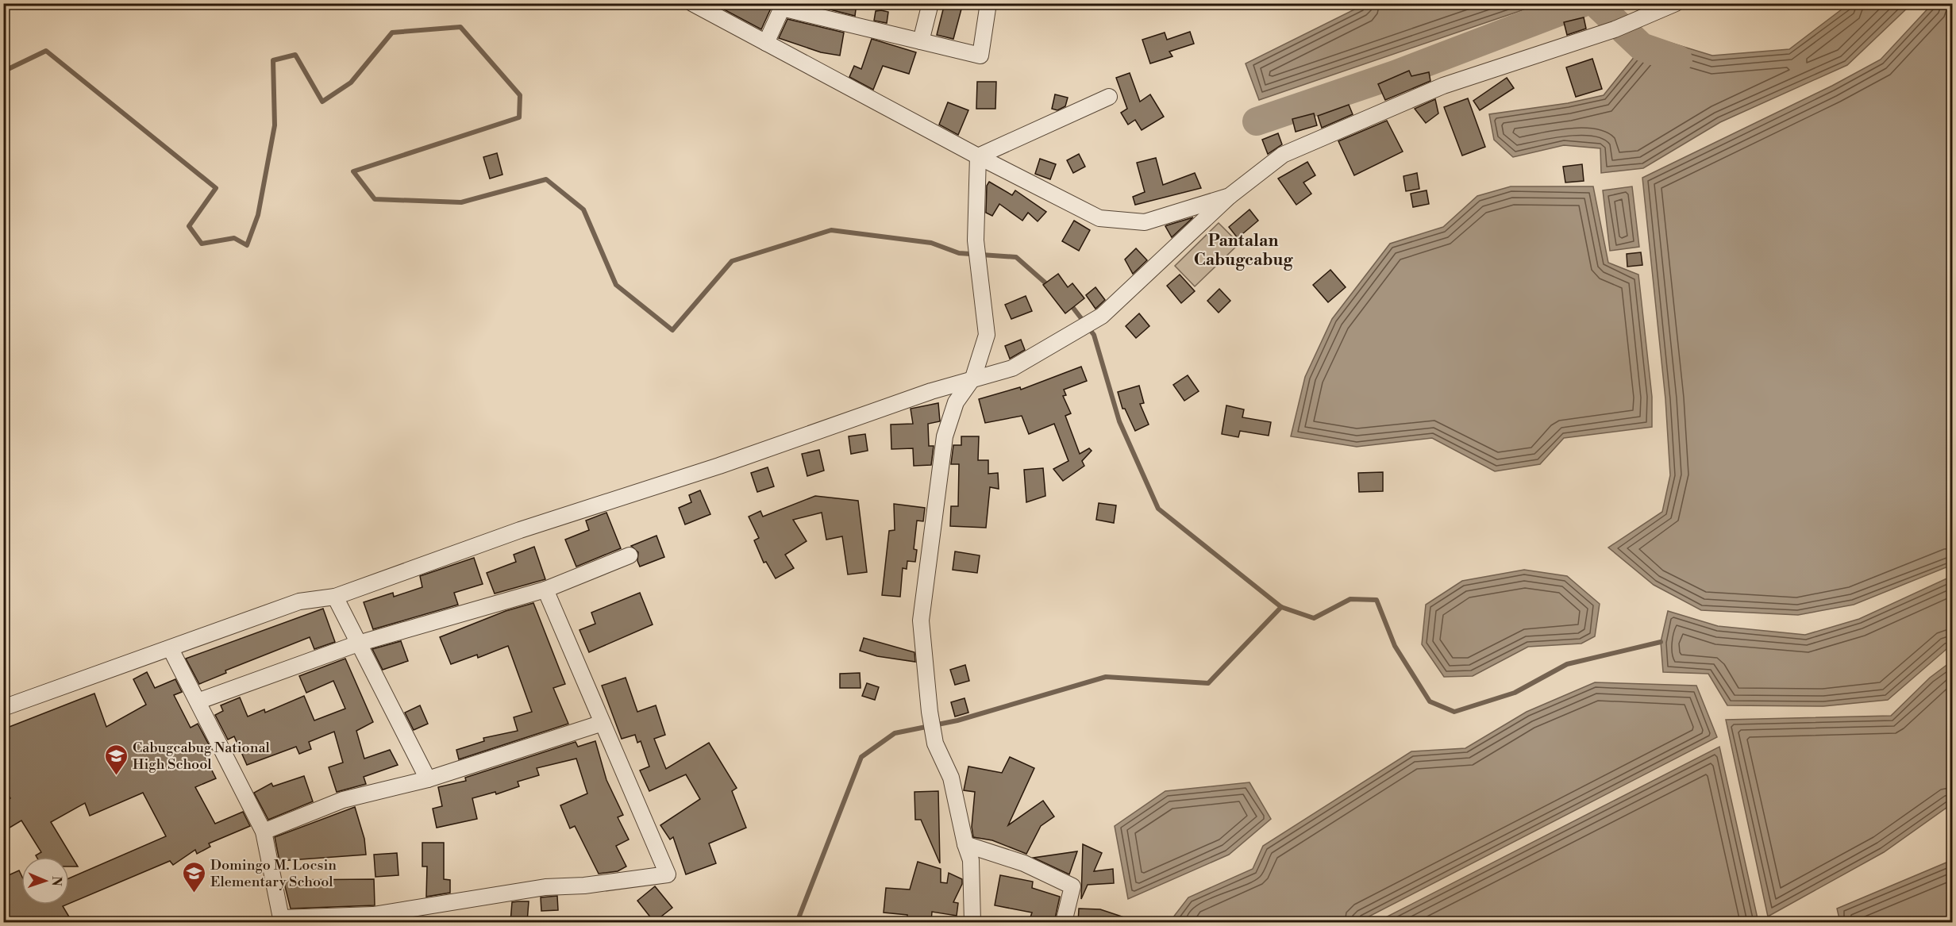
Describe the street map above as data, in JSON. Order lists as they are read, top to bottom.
{
  "districts": ["Pantalan Cabugcabug"],
  "places": {
    "school or university": ["Cabugcabug National High School", "Domingo M. Locsin Elementary School"]
  },
  "north": "right"
}
